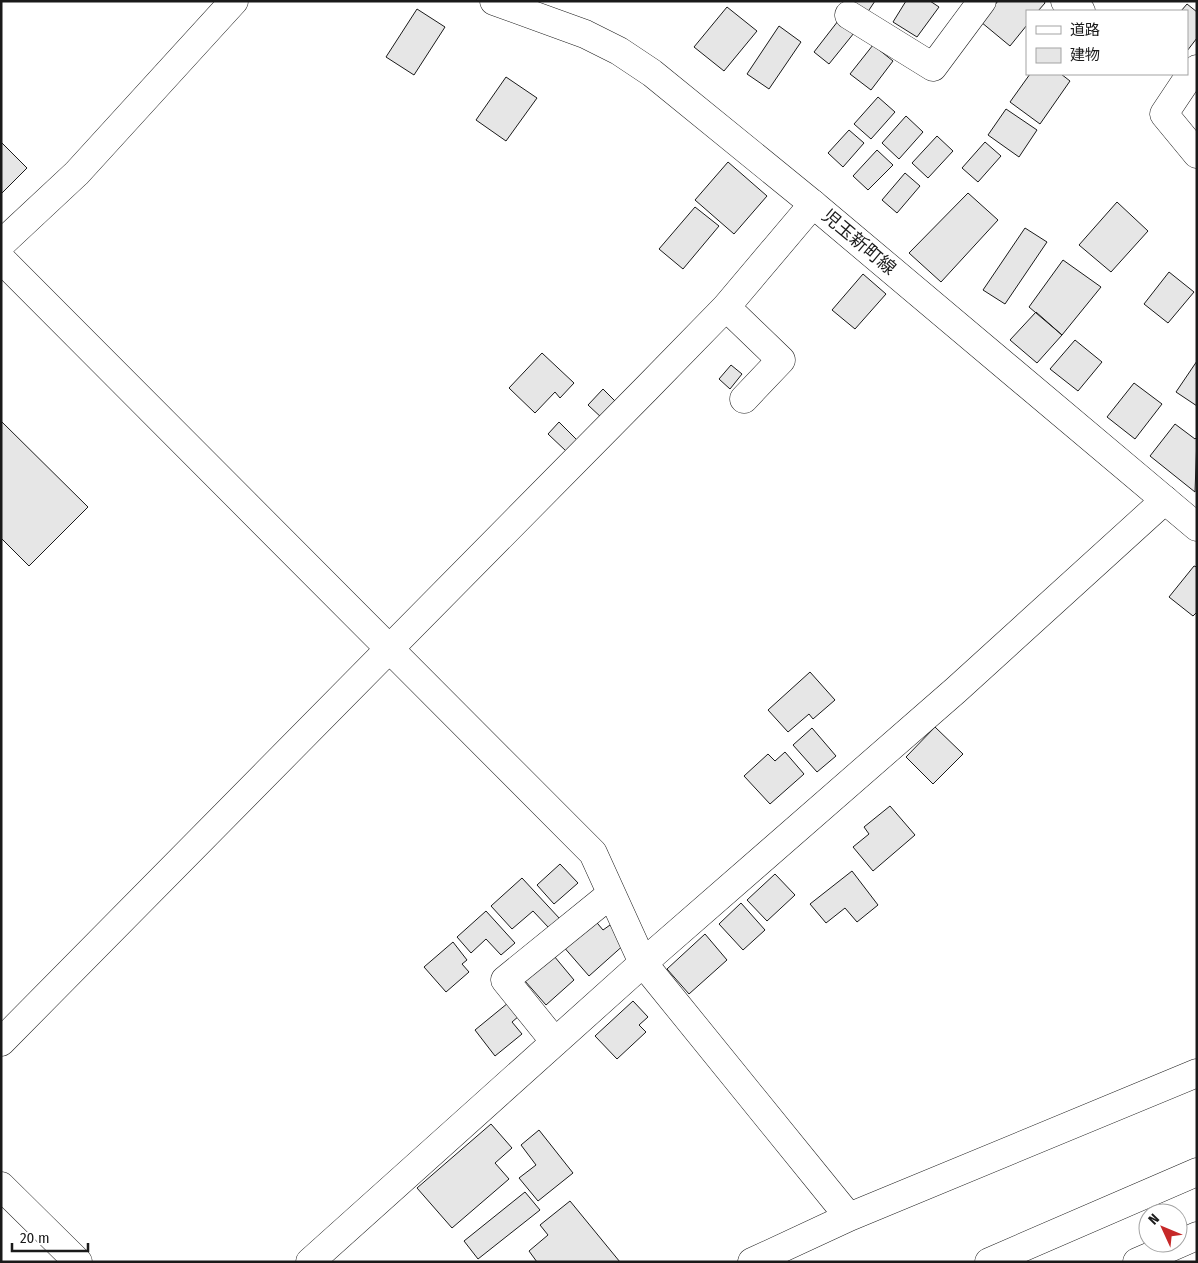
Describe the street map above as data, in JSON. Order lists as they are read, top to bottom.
{
  "streets": {
    "main road": ["児玉新町線"]
  },
  "legend": ["道路", "建物"],
  "scale_bar": "20 m",
  "north": "top left"
}
